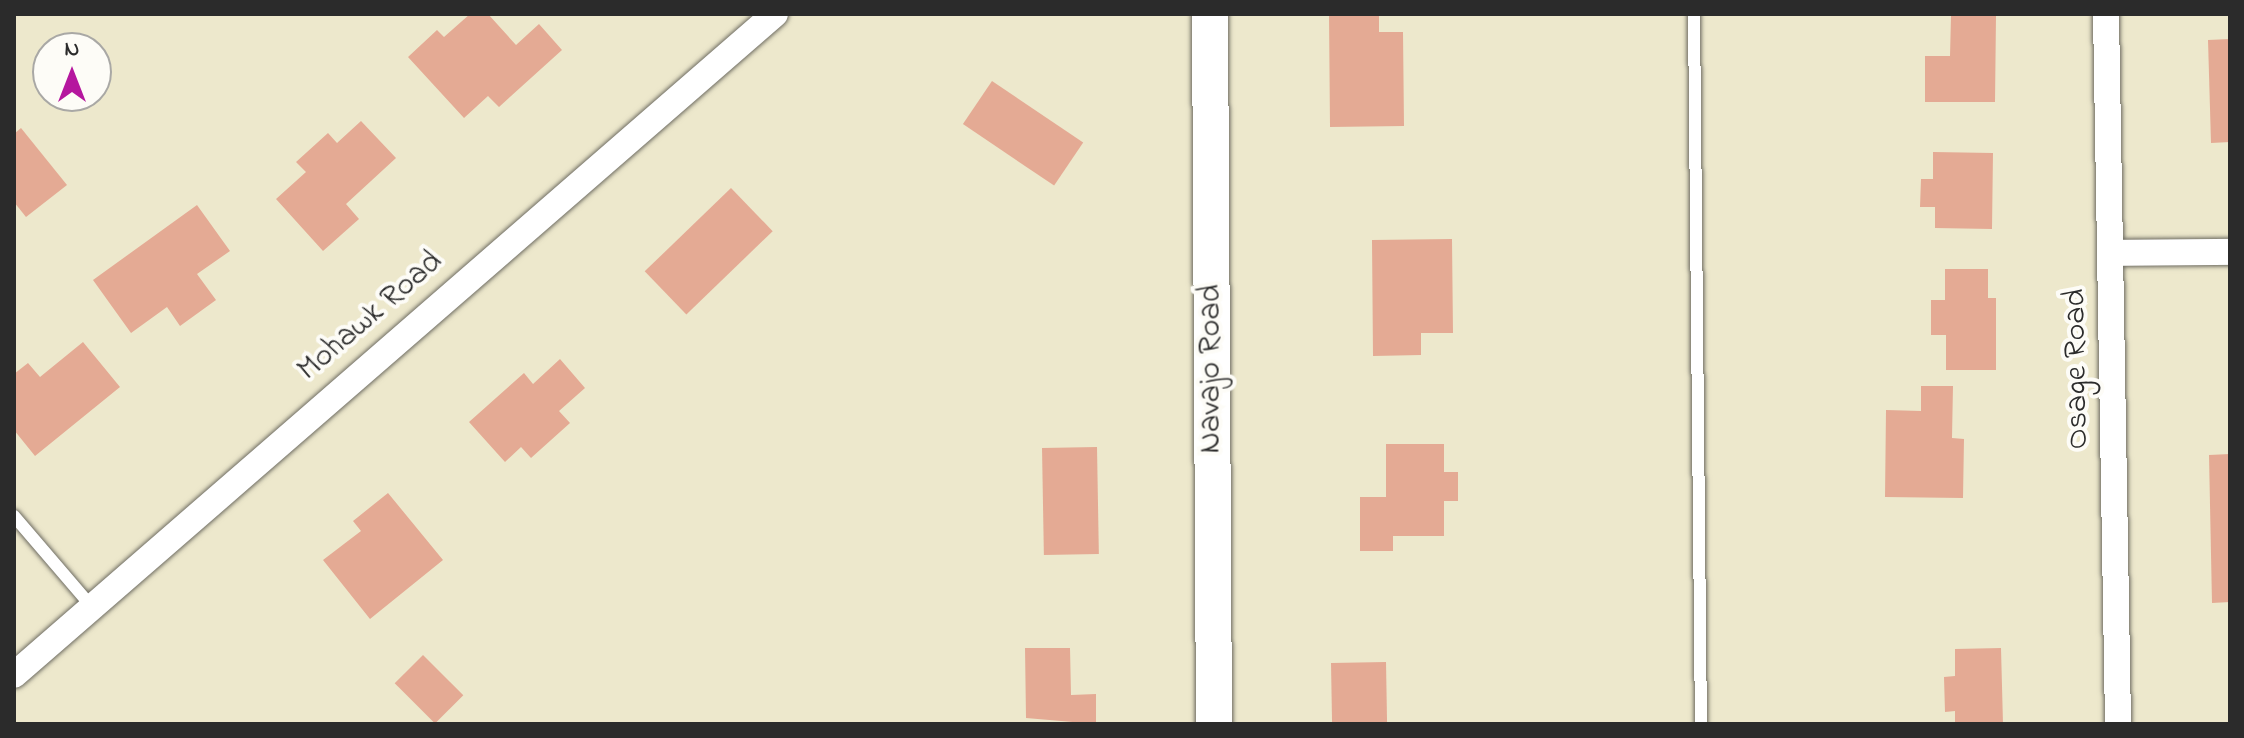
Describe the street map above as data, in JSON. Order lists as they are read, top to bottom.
{
  "streets": {
    "main road": ["Navajo Road"],
    "street": ["Mohawk Road", "Osage Road"]
  },
  "north": "top"
}
